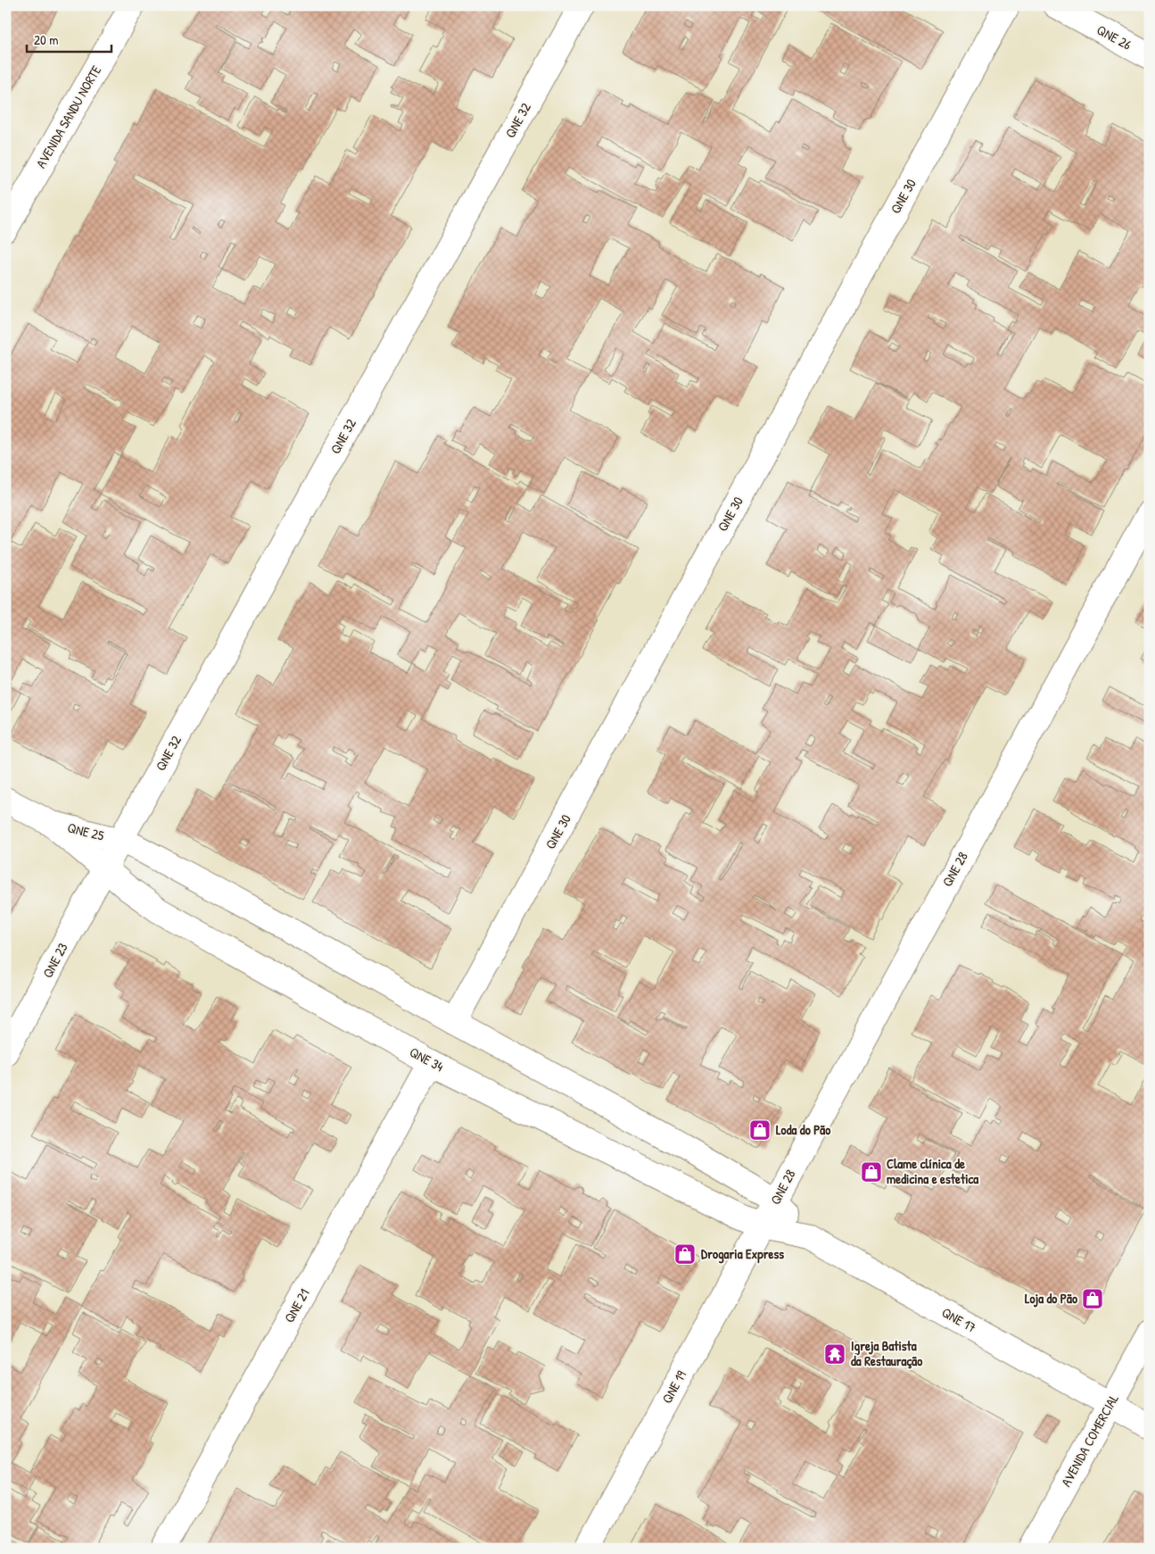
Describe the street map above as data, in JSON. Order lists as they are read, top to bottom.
{
  "streets": {
    "street": [
      "QNE 26",
      "AVENIDA SANDU NORTE",
      "QNE 32",
      "QNE 30",
      "QNE 25",
      "QNE 28",
      "QNE 23",
      "QNE 34",
      "QNE 21",
      "QNE 17",
      "QNE 19",
      "AVENIDA COMERCIAL"
    ]
  },
  "crossings": [
    ["QNE 32", "QNE 25"],
    ["QNE 32", "QNE 23"],
    ["QNE 32", "QNE 34"],
    ["QNE 25", "QNE 23"],
    ["QNE 25", "QNE 34"],
    ["QNE 28", "QNE 34"],
    ["QNE 28", "QNE 17"],
    ["QNE 28", "QNE 19"],
    ["QNE 23", "QNE 34"],
    ["QNE 34", "QNE 21"],
    ["QNE 34", "QNE 17"],
    ["QNE 34", "QNE 19"],
    ["QNE 17", "QNE 19"],
    ["QNE 17", "AVENIDA COMERCIAL"]
  ],
  "places": {
    "shop": [
      "Loda do Pão",
      "Clame clínica de medicina e estetica",
      "Drogaria Express",
      "Loja do Pão"
    ],
    "temple": ["Igreja Batista da Restauração"]
  },
  "scale_bar": "20 m"
}
